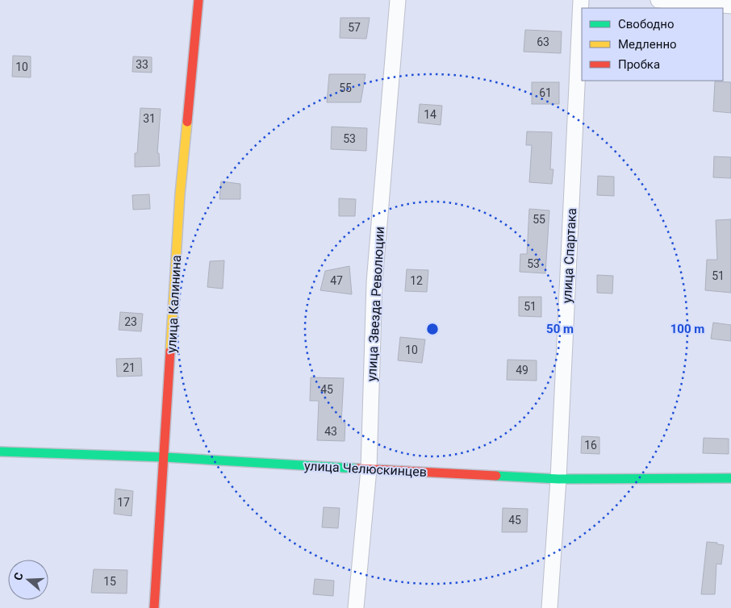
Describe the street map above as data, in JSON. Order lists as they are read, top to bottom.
{
  "streets": {
    "street": [
      "улица Спартака",
      "улица Калинина",
      "улица Звезда Революции",
      "улица Челюскинцев"
    ]
  },
  "crossings": [
    ["улица Спартака", "улица Челюскинцев"],
    ["улица Калинина", "улица Челюскинцев"],
    ["улица Звезда Революции", "улица Челюскинцев"]
  ],
  "house_numbers": [
    "57",
    "63",
    "33",
    "10",
    "55",
    "61",
    "14",
    "31",
    "53",
    "55",
    "53",
    "51",
    "47",
    "12",
    "51",
    "23",
    "10",
    "21",
    "49",
    "45",
    "43",
    "16",
    "17",
    "45",
    "15"
  ],
  "legend": ["Свободно", "Медленно", "Пробка"],
  "north": "left",
  "rings": ["50 m", "100 m"]
}
